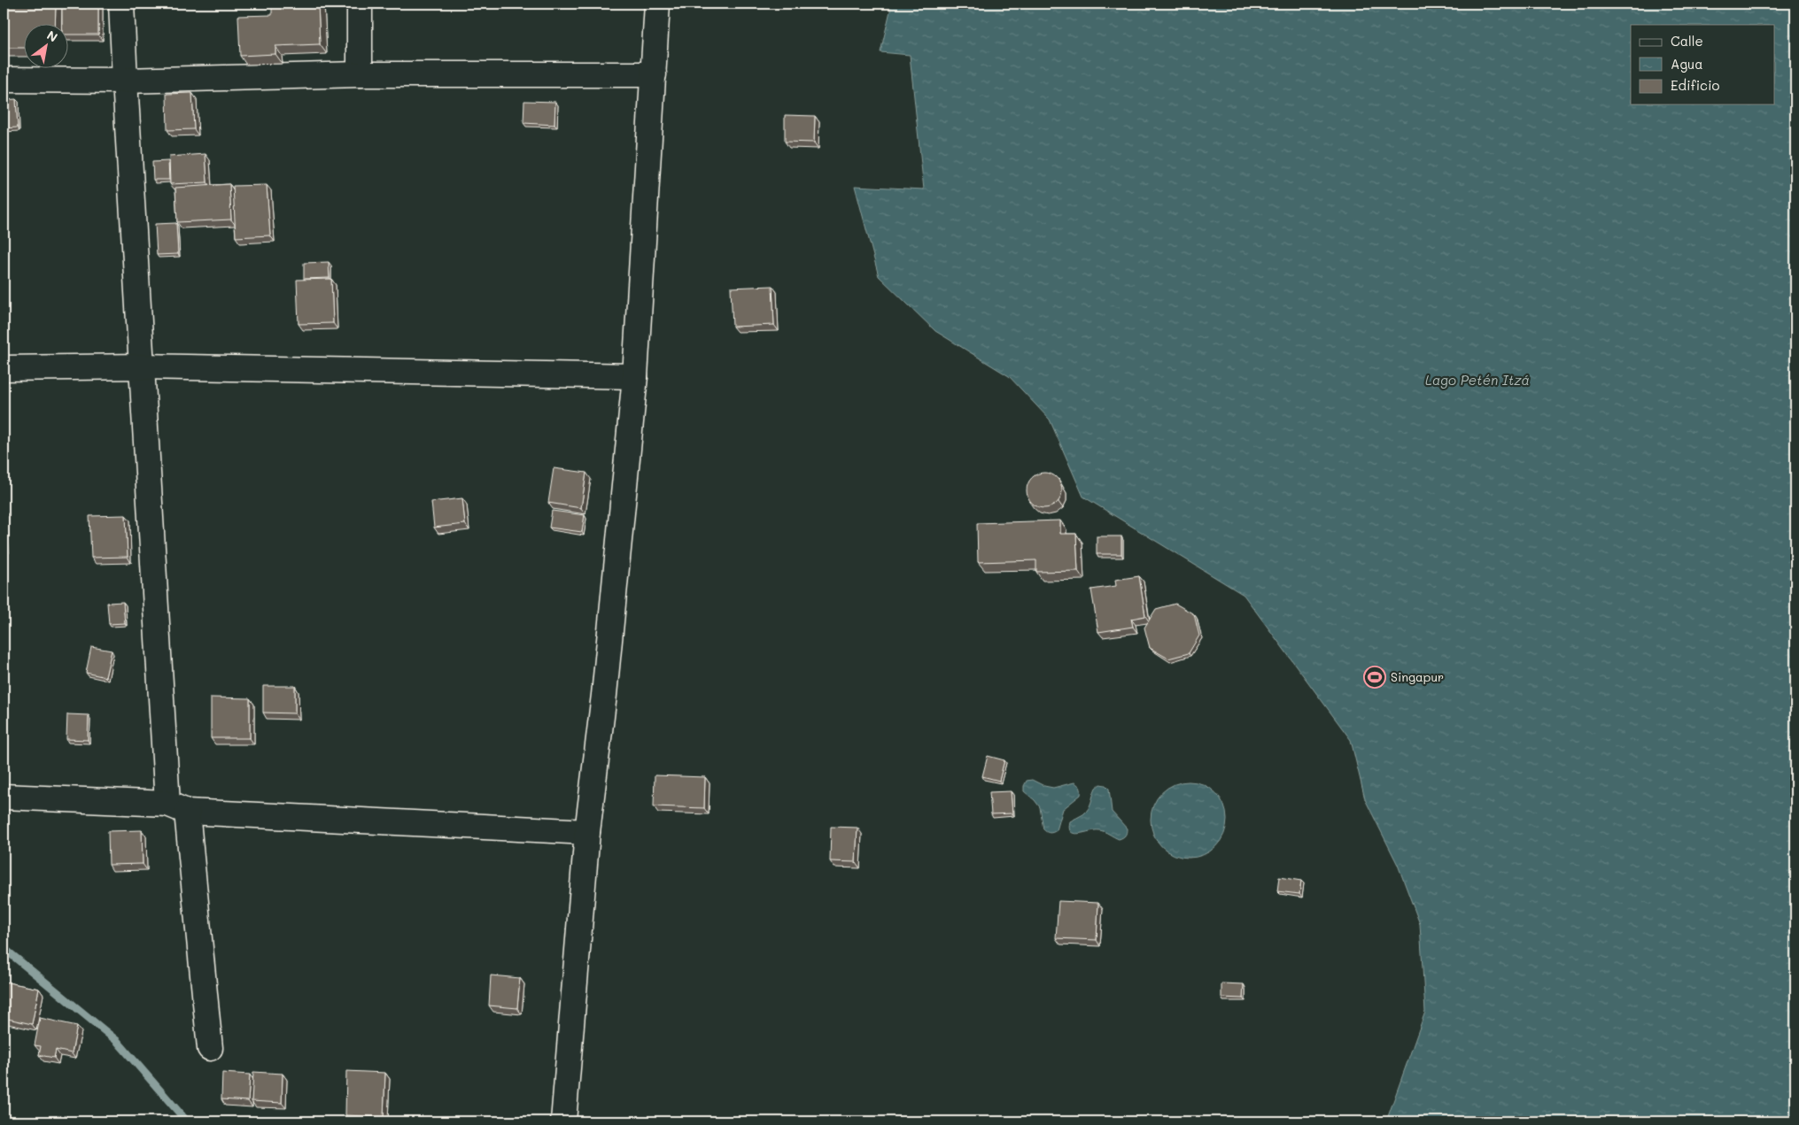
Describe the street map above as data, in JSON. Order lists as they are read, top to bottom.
{
  "water": ["Lago Petén Itzá"],
  "places": {
    "sports": ["Singapur"]
  },
  "legend": ["Calle", "Agua", "Edificio"],
  "north": "top right"
}
